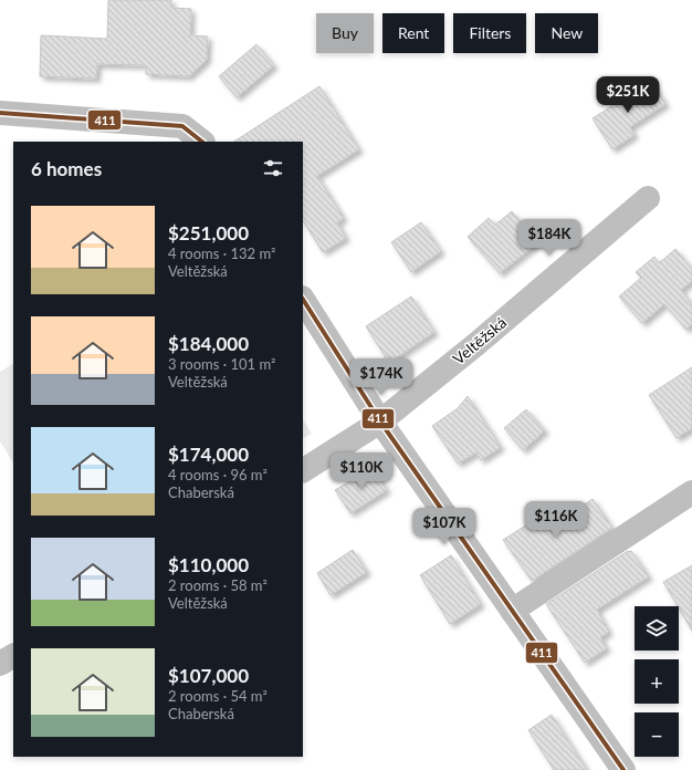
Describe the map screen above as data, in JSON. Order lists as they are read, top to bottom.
{
  "streets": {
    "street": ["Veltěžská"]
  },
  "lines": ["transit line 411"],
  "page": {
    "chip": [
      "Buy",
      "Rent",
      "Filters",
      "New"
    ],
    "price": [
      "$251K",
      "$184K",
      "$174K",
      "$110K",
      "$116K",
      "$107K"
    ],
    "heading": "6 homes",
    "list": [
      {
        "name": "$251,000",
        "note": "4 rooms · 132 m² · Veltěžská"
      },
      {
        "name": "$184,000",
        "note": "3 rooms · 101 m² · Veltěžská"
      },
      {
        "name": "$174,000",
        "note": "4 rooms · 96 m² · Chaberská"
      },
      {
        "name": "$110,000",
        "note": "2 rooms · 58 m² · Veltěžská"
      },
      {
        "name": "$107,000",
        "note": "2 rooms · 54 m² · Chaberská"
      }
    ],
    "map_buttons": ["+", "−"]
  }
}
